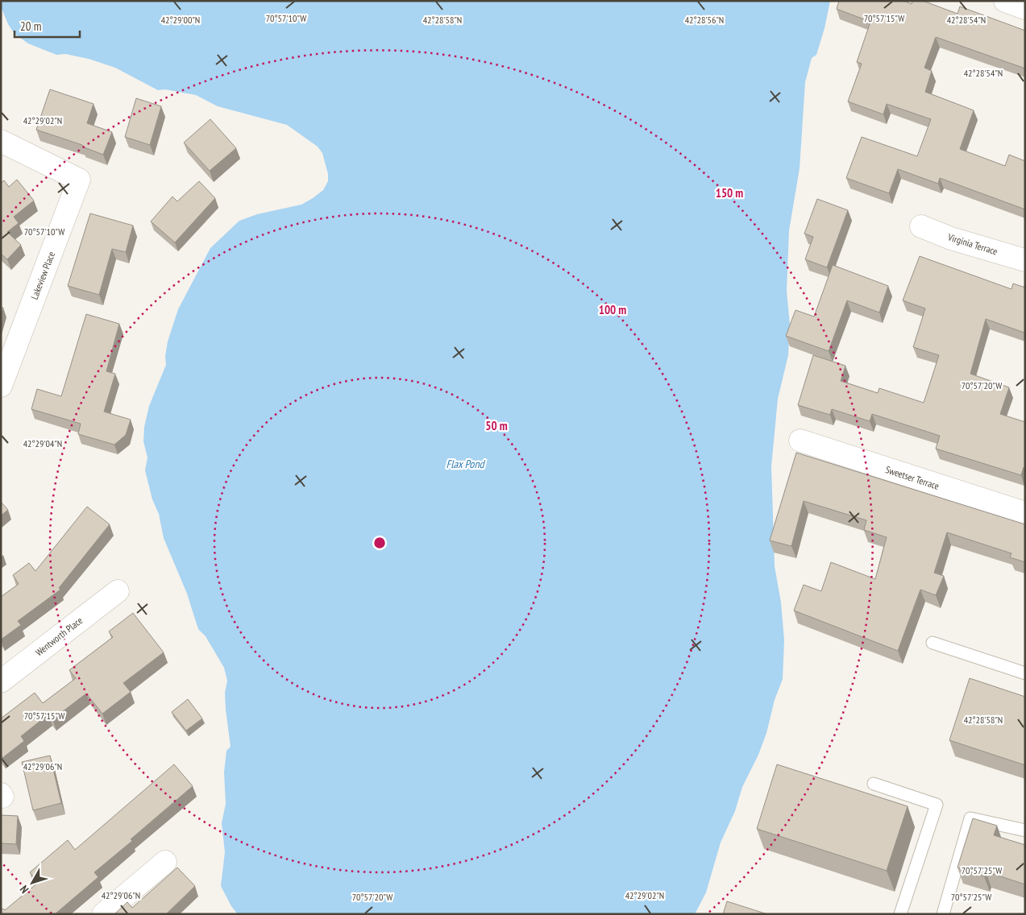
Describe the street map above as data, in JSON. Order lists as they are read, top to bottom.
{
  "streets": {
    "street": [
      "Virginia Terrace",
      "Lakeview Place",
      "Sweetser Terrace",
      "Wentworth Place"
    ]
  },
  "water": ["Flax Pond"],
  "scale_bar": "20 m",
  "north": "bottom left",
  "coordinates": [
    "70°57'10\"W",
    "70°57'15\"W",
    "42°29'00\"N",
    "42°28'58\"N",
    "42°28'56\"N",
    "42°28'54\"N",
    "42°29'02\"N",
    "70°57'20\"W",
    "42°29'04\"N",
    "42°29'06\"N",
    "70°57'25\"W"
  ],
  "rings": ["150 m", "100 m", "50 m"]
}
